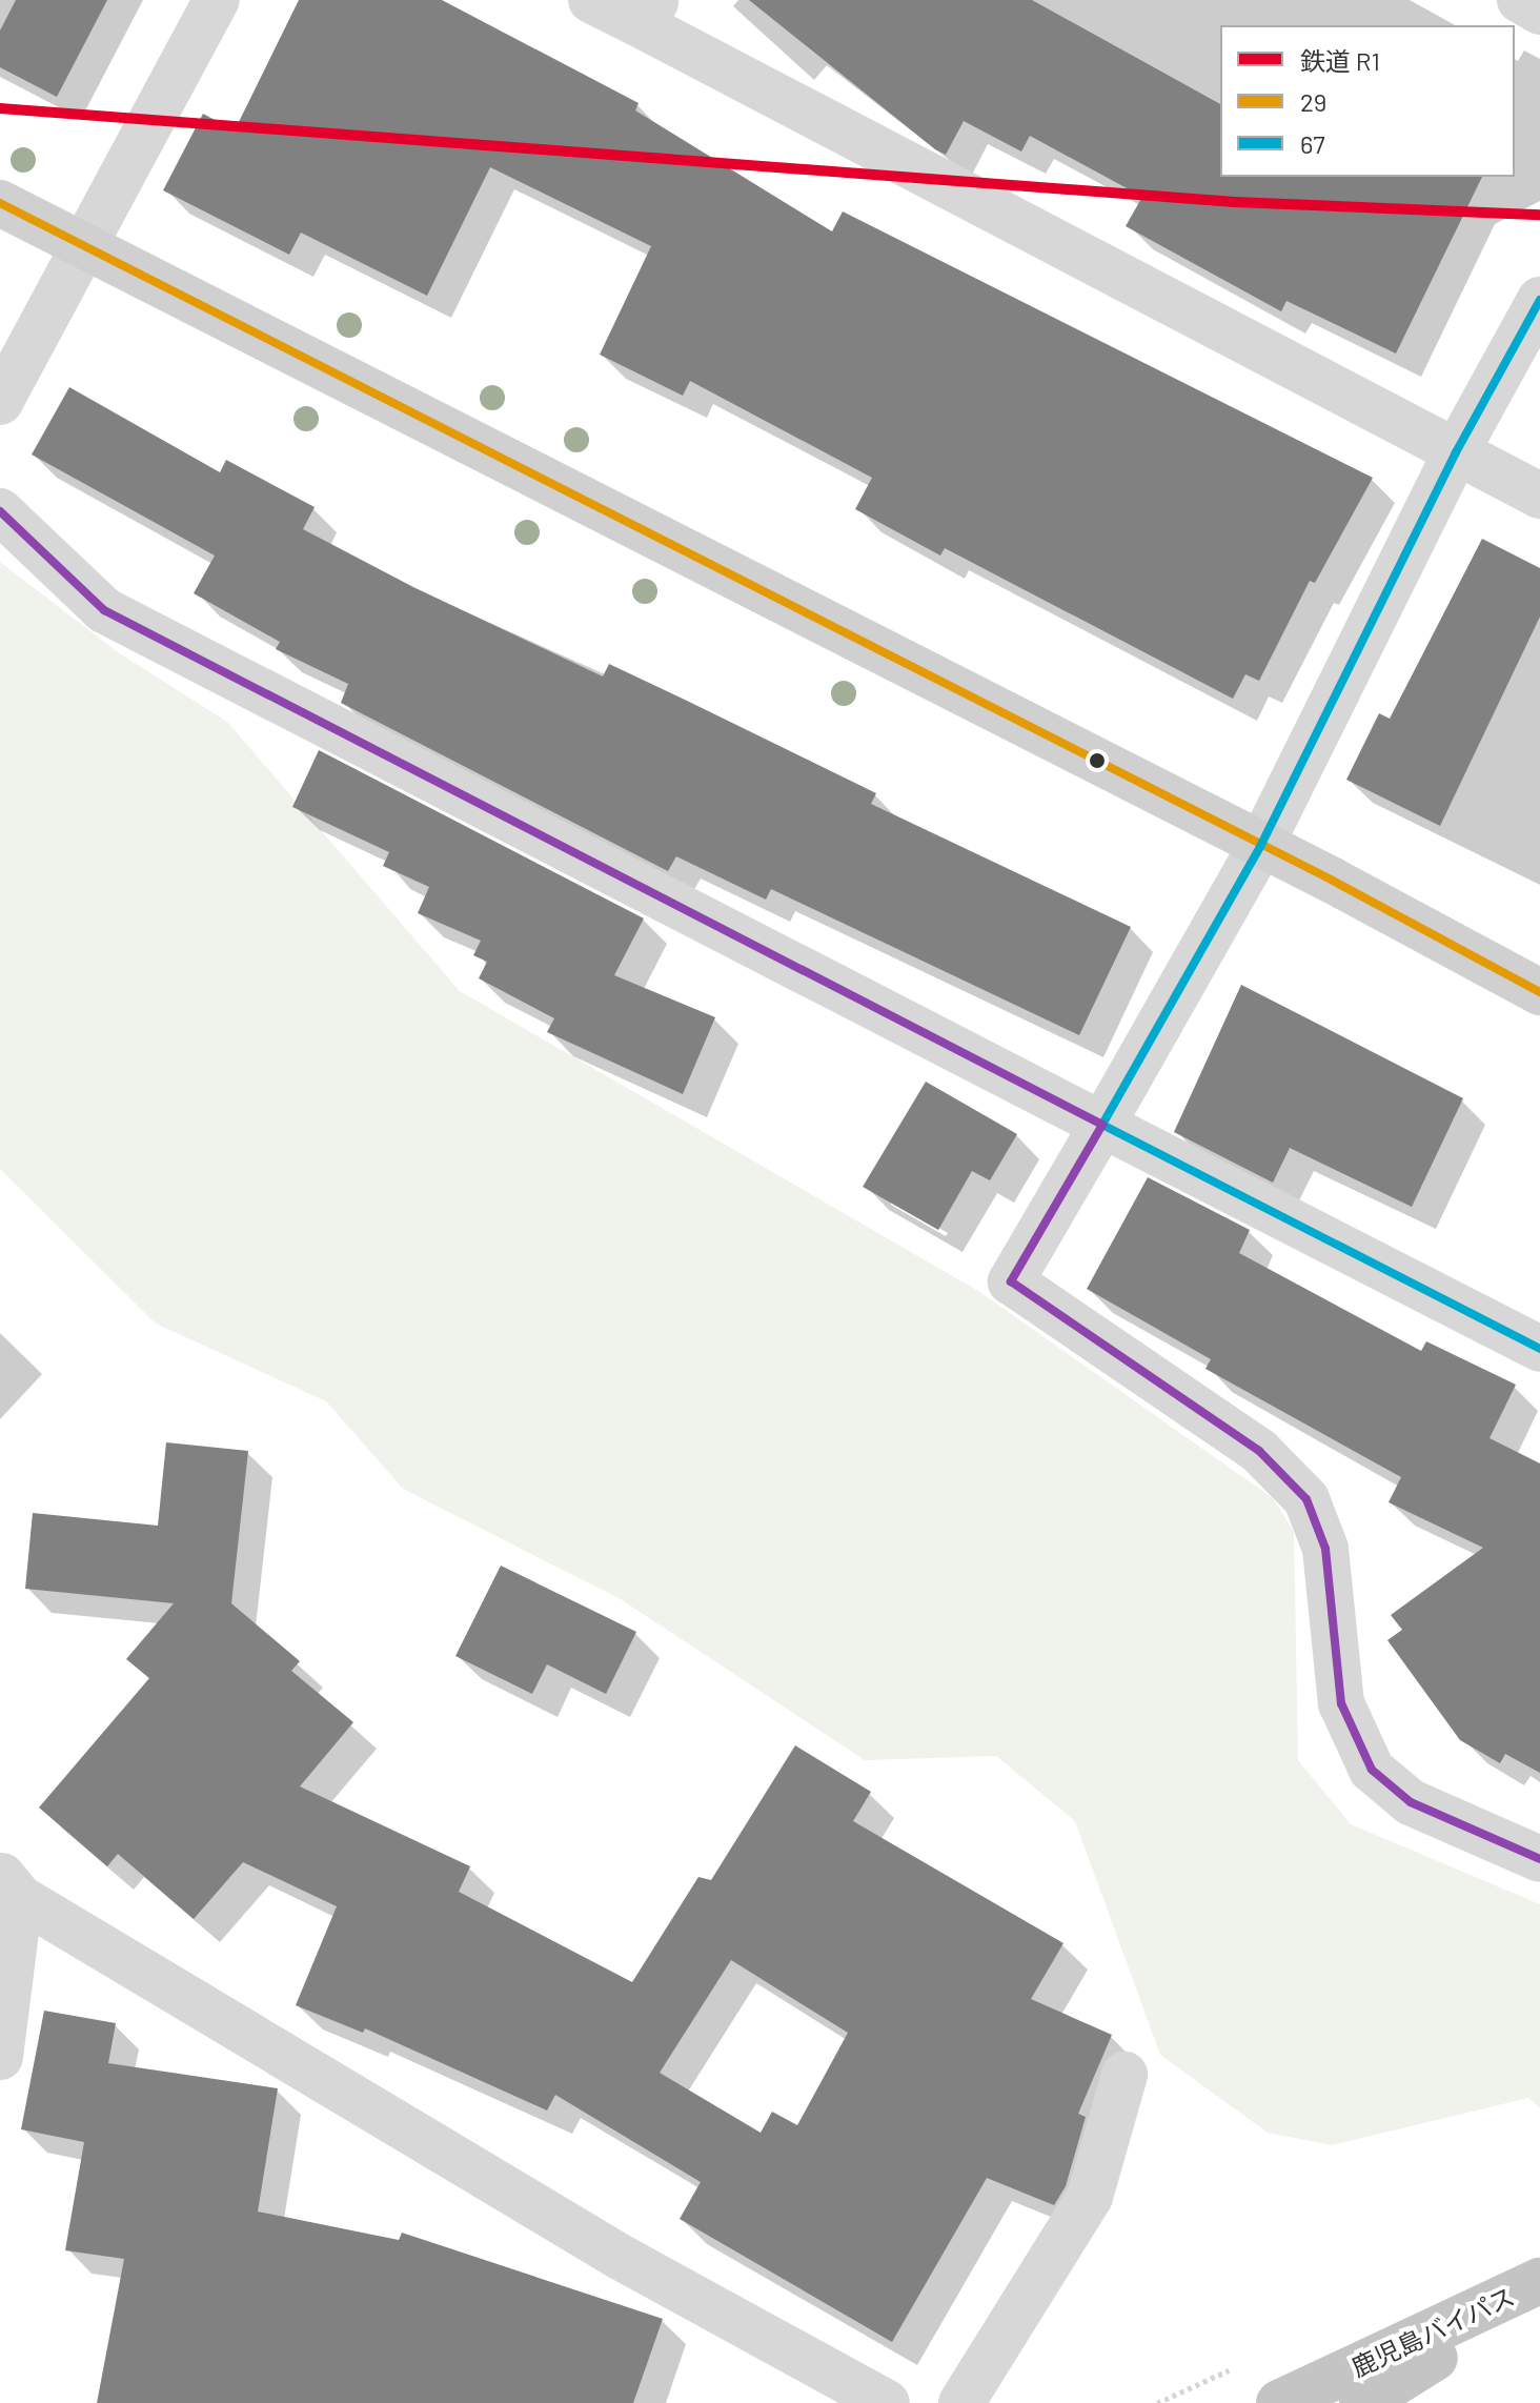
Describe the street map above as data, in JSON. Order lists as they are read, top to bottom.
{
  "streets": {
    "highway": ["鹿児島バイパス"]
  },
  "lines": ["rail line R1", "transit line 29", "transit line 67"],
  "legend": ["鉄道 R1", "29", "67"]
}
